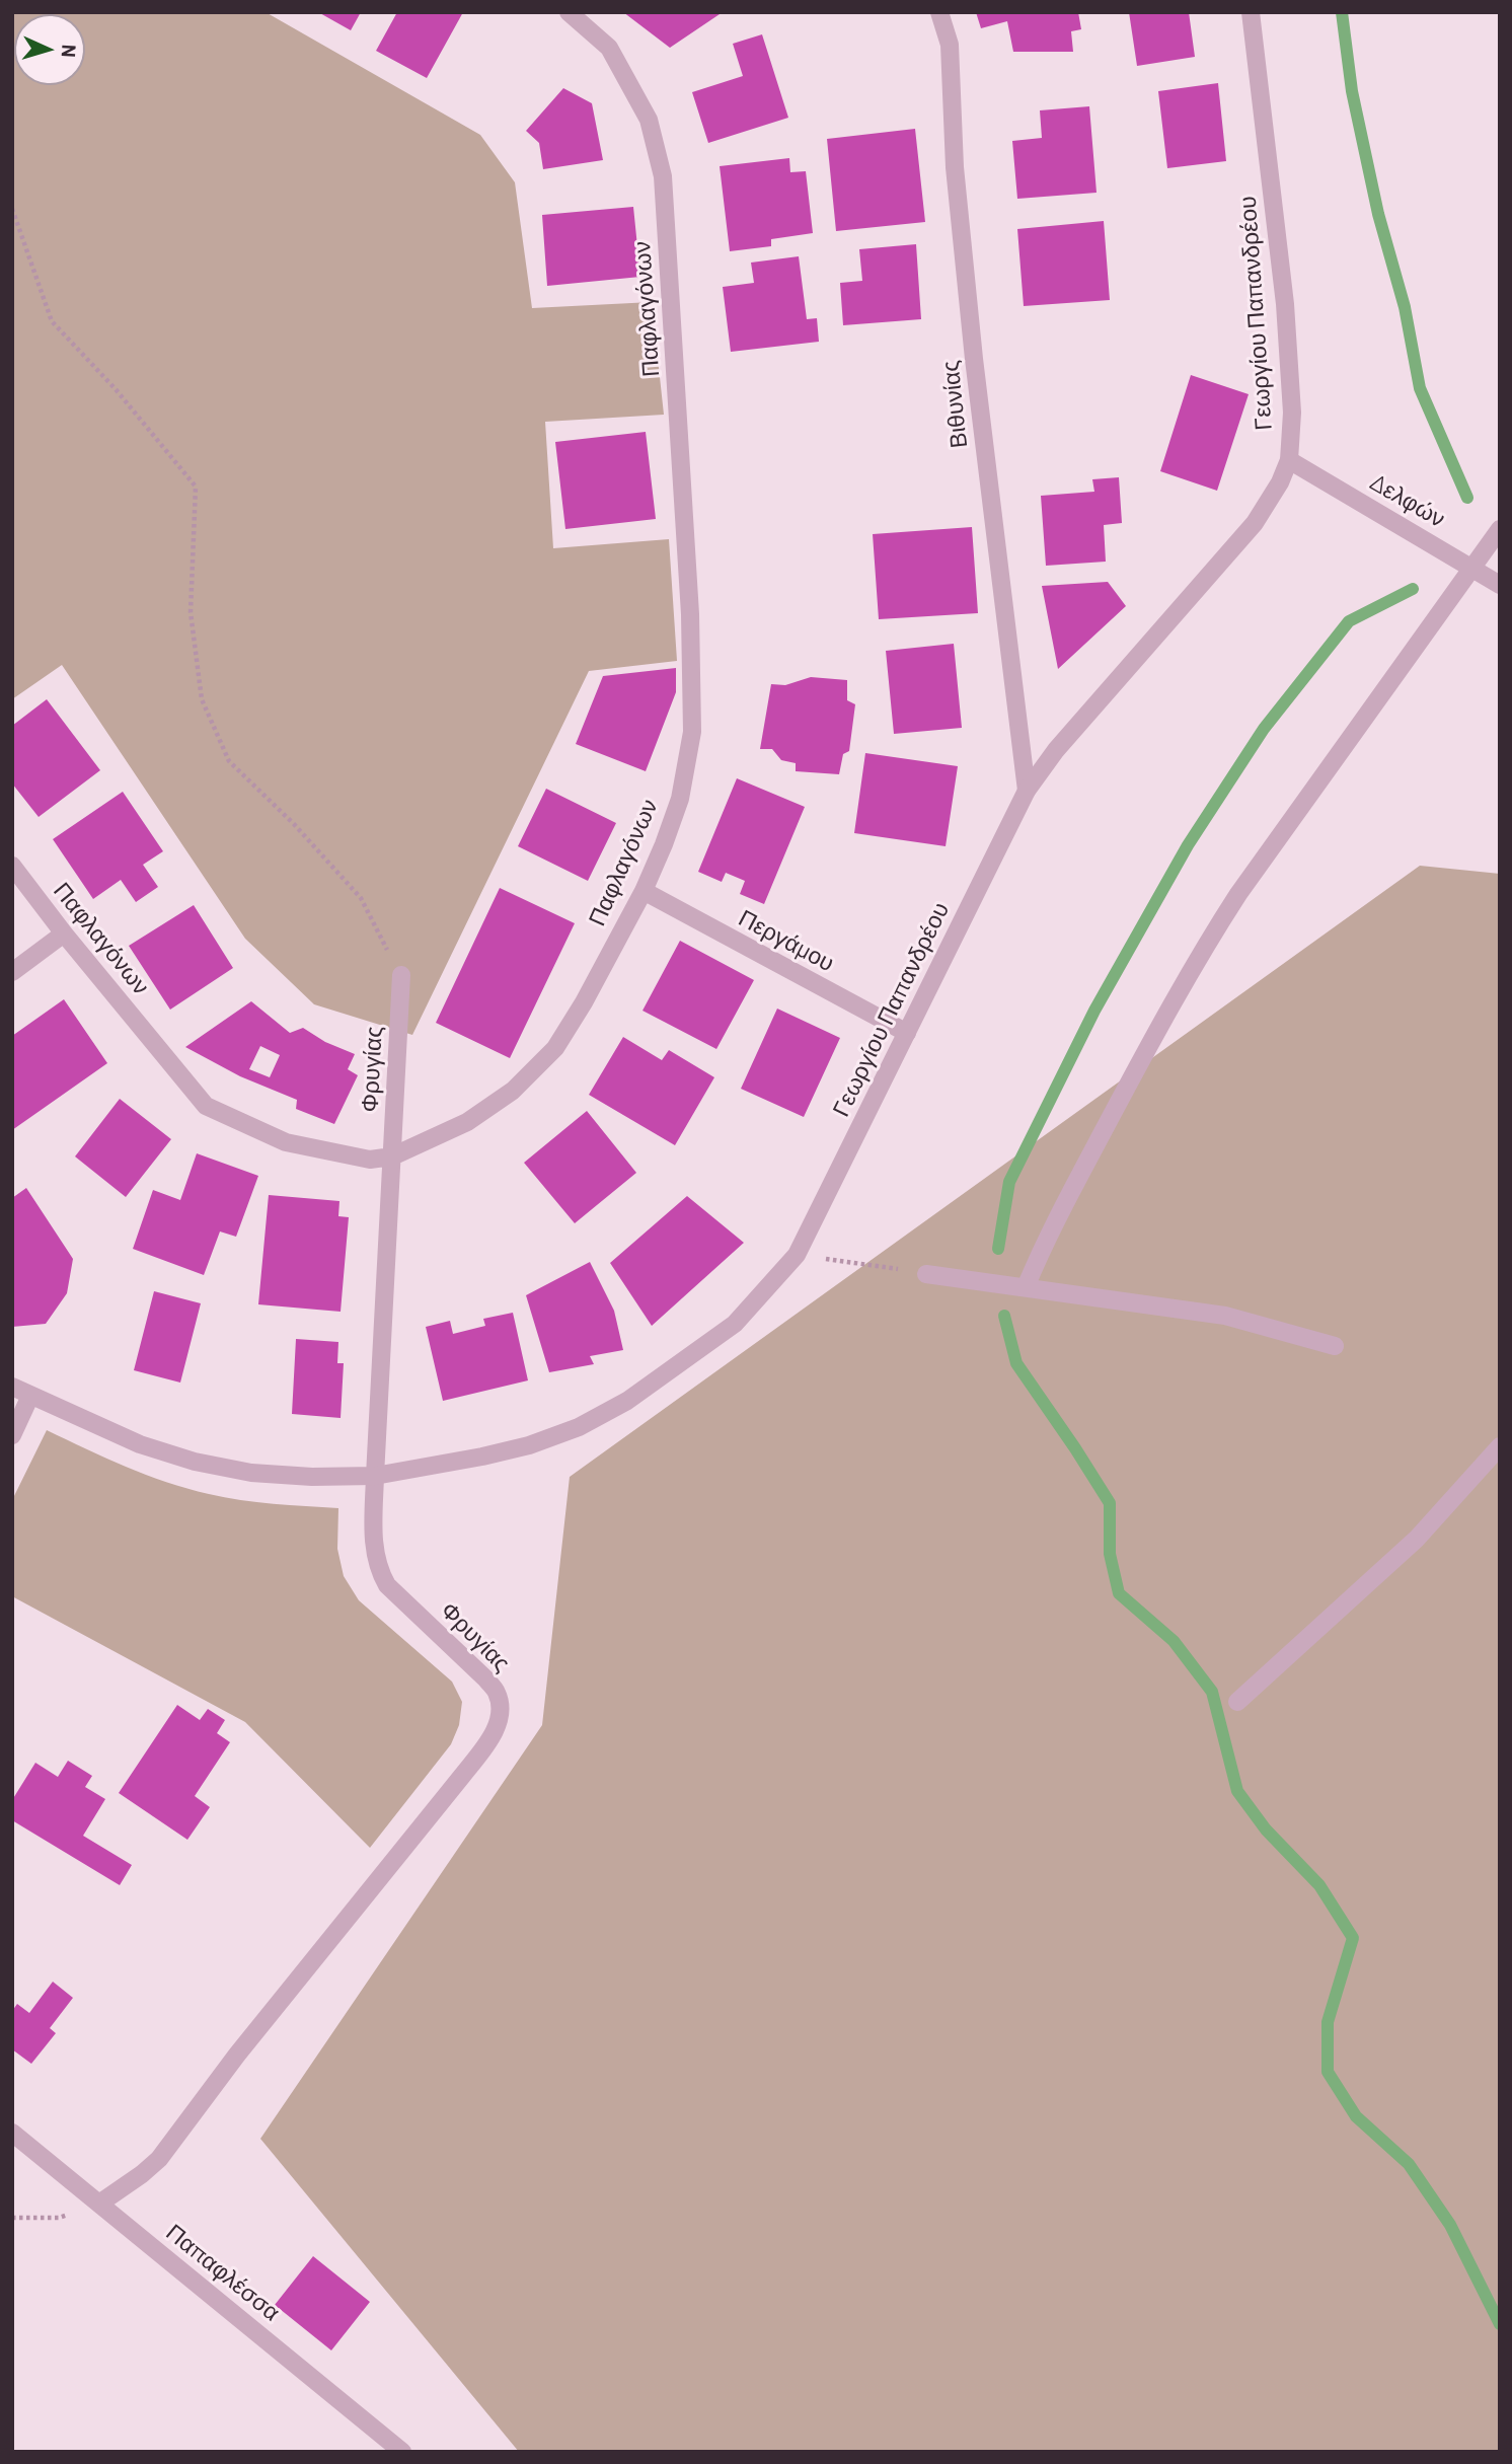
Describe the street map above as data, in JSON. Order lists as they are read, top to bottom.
{
  "streets": {
    "street": [
      "Παφλαγόνων",
      "Γεωργίου Παπανδρέου",
      "Βιθυνίας",
      "Δελφών",
      "Περγάμου",
      "Φρυγίας",
      "Παπαφλέσσα"
    ]
  },
  "crossings": [
    ["Παφλαγόνων", "Περγάμου"],
    ["Παφλαγόνων", "Φρυγίας"],
    ["Γεωργίου Παπανδρέου", "Βιθυνίας"],
    ["Γεωργίου Παπανδρέου", "Δελφών"],
    ["Γεωργίου Παπανδρέου", "Περγάμου"],
    ["Γεωργίου Παπανδρέου", "Φρυγίας"],
    ["Φρυγίας", "Παπαφλέσσα"]
  ],
  "north": "right"
}
